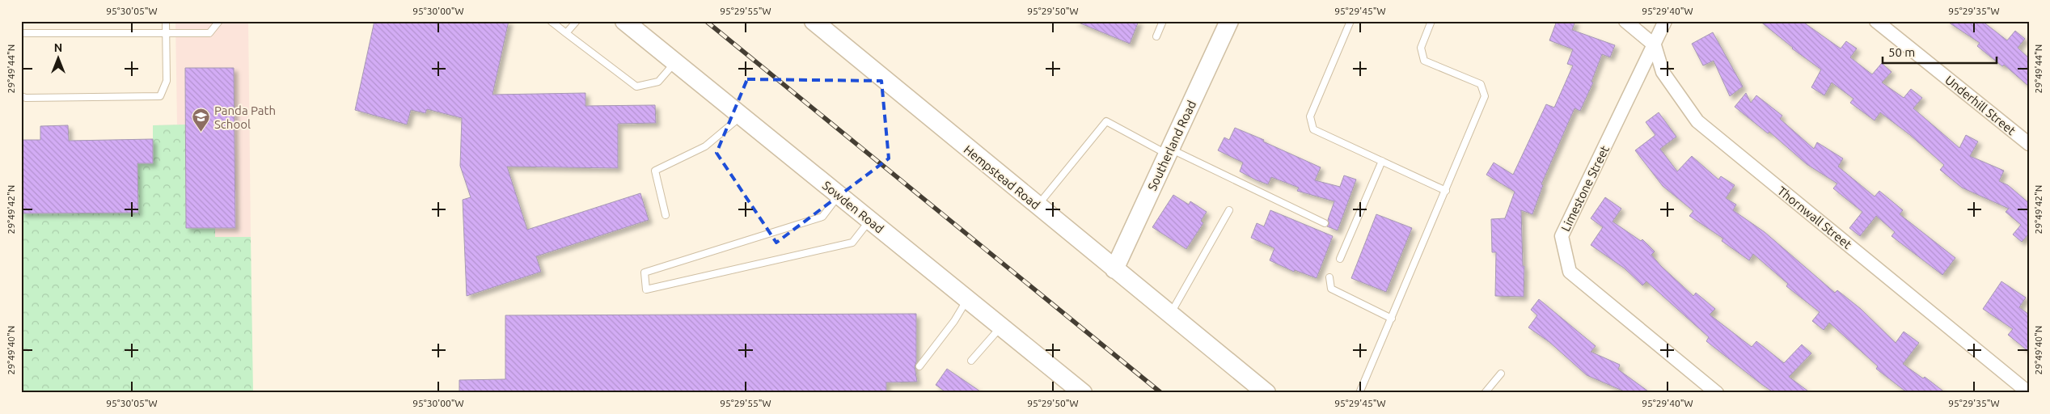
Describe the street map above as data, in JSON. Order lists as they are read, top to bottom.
{
  "streets": {
    "street": [
      "Underhill Street",
      "Southerland Road",
      "Hempstead Road",
      "Limestone Street",
      "Sowden Road",
      "Thornwall Street"
    ]
  },
  "crossings": [
    ["Southerland Road", "Hempstead Road"],
    ["Limestone Street", "Thornwall Street"]
  ],
  "places": {
    "school or university": ["Panda Path School"]
  },
  "scale_bar": "50 m",
  "north": "top",
  "coordinates": [
    "95°30'05\"W",
    "95°30'00\"W",
    "95°29'55\"W",
    "95°29'50\"W",
    "95°29'45\"W",
    "95°29'40\"W",
    "95°29'35\"W",
    "29°49'44\"N",
    "29°49'42\"N",
    "29°49'40\"N"
  ]
}
